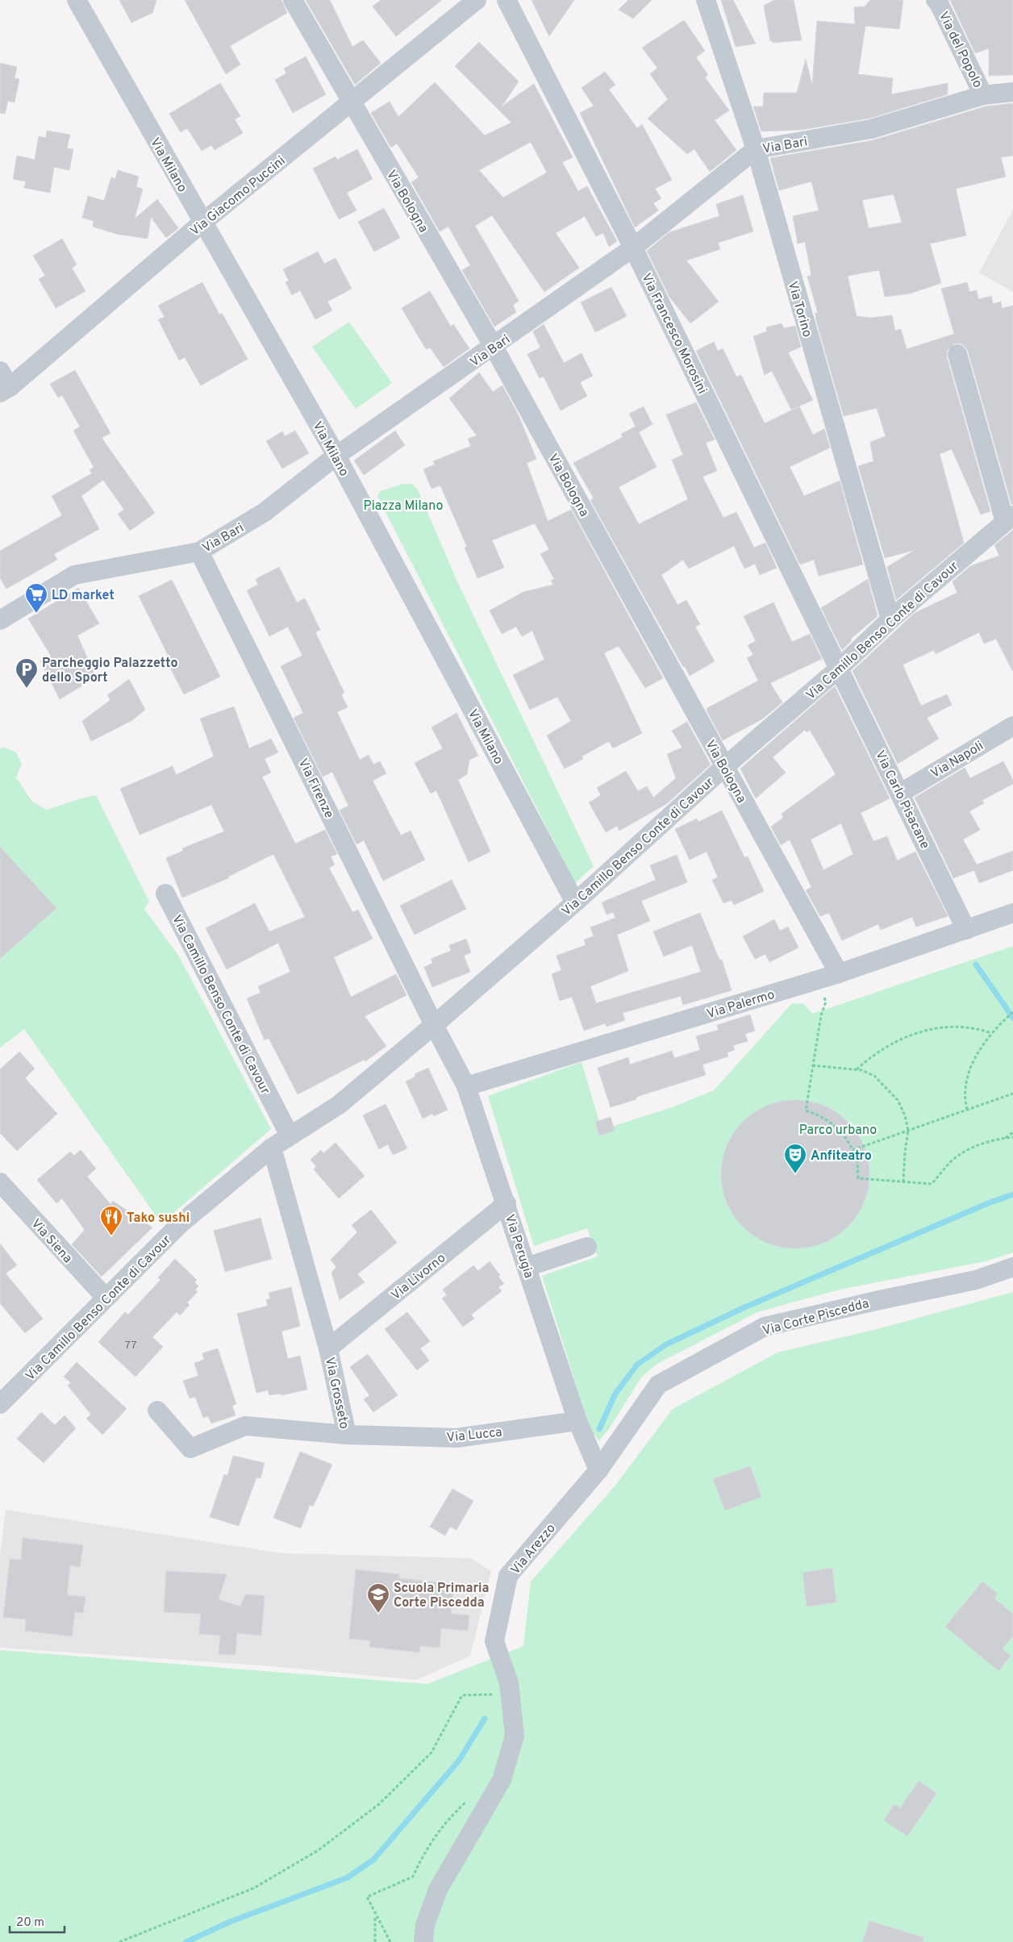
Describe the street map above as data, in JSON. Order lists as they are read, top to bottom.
{
  "streets": {
    "street": [
      "Via del Popolo",
      "Via Bari",
      "Via Milano",
      "Via Giacomo Puccini",
      "Via Bologna",
      "Via Torino",
      "Via Francesco Morosini",
      "Via Camillo Benso Conte di Cavour",
      "Via Napoli",
      "Via Firenze",
      "Via Carlo Pisacane",
      "Via Palermo",
      "Via Siena",
      "Via Perugia",
      "Via Livorno",
      "Via Corte Piscedda",
      "Via Grosseto",
      "Via Lucca",
      "Via Arezzo"
    ]
  },
  "crossings": [
    ["Via del Popolo", "Via Bari"],
    ["Via Bari", "Via Milano"],
    ["Via Bari", "Via Bologna"],
    ["Via Bari", "Via Torino"],
    ["Via Bari", "Via Francesco Morosini"],
    ["Via Bari", "Via Firenze"],
    ["Via Milano", "Via Giacomo Puccini"],
    ["Via Milano", "Via Camillo Benso Conte di Cavour"],
    ["Via Giacomo Puccini", "Via Bologna"],
    ["Via Bologna", "Via Camillo Benso Conte di Cavour"],
    ["Via Bologna", "Via Palermo"],
    ["Via Torino", "Via Camillo Benso Conte di Cavour"],
    ["Via Francesco Morosini", "Via Camillo Benso Conte di Cavour"],
    ["Via Francesco Morosini", "Via Carlo Pisacane"],
    ["Via Camillo Benso Conte di Cavour", "Via Firenze"],
    ["Via Camillo Benso Conte di Cavour", "Via Carlo Pisacane"],
    ["Via Camillo Benso Conte di Cavour", "Via Siena"],
    ["Via Camillo Benso Conte di Cavour", "Via Perugia"],
    ["Via Camillo Benso Conte di Cavour", "Via Grosseto"],
    ["Via Napoli", "Via Carlo Pisacane"],
    ["Via Firenze", "Via Perugia"],
    ["Via Carlo Pisacane", "Via Palermo"],
    ["Via Palermo", "Via Perugia"],
    ["Via Perugia", "Via Livorno"],
    ["Via Perugia", "Via Corte Piscedda"],
    ["Via Perugia", "Via Lucca"],
    ["Via Perugia", "Via Arezzo"],
    ["Via Livorno", "Via Grosseto"],
    ["Via Corte Piscedda", "Via Arezzo"],
    ["Via Grosseto", "Via Lucca"]
  ],
  "parks": ["Piazza Milano", "Parco urbano"],
  "places": {
    "supermarket": ["LD market"],
    "parking": ["Parcheggio Palazzetto dello Sport"],
    "theatre": ["Anfiteatro"],
    "restaurant": ["Tako sushi"],
    "school or university": ["Scuola Primaria Corte Piscedda"]
  },
  "house_numbers": ["77"],
  "scale_bar": "20 m"
}
